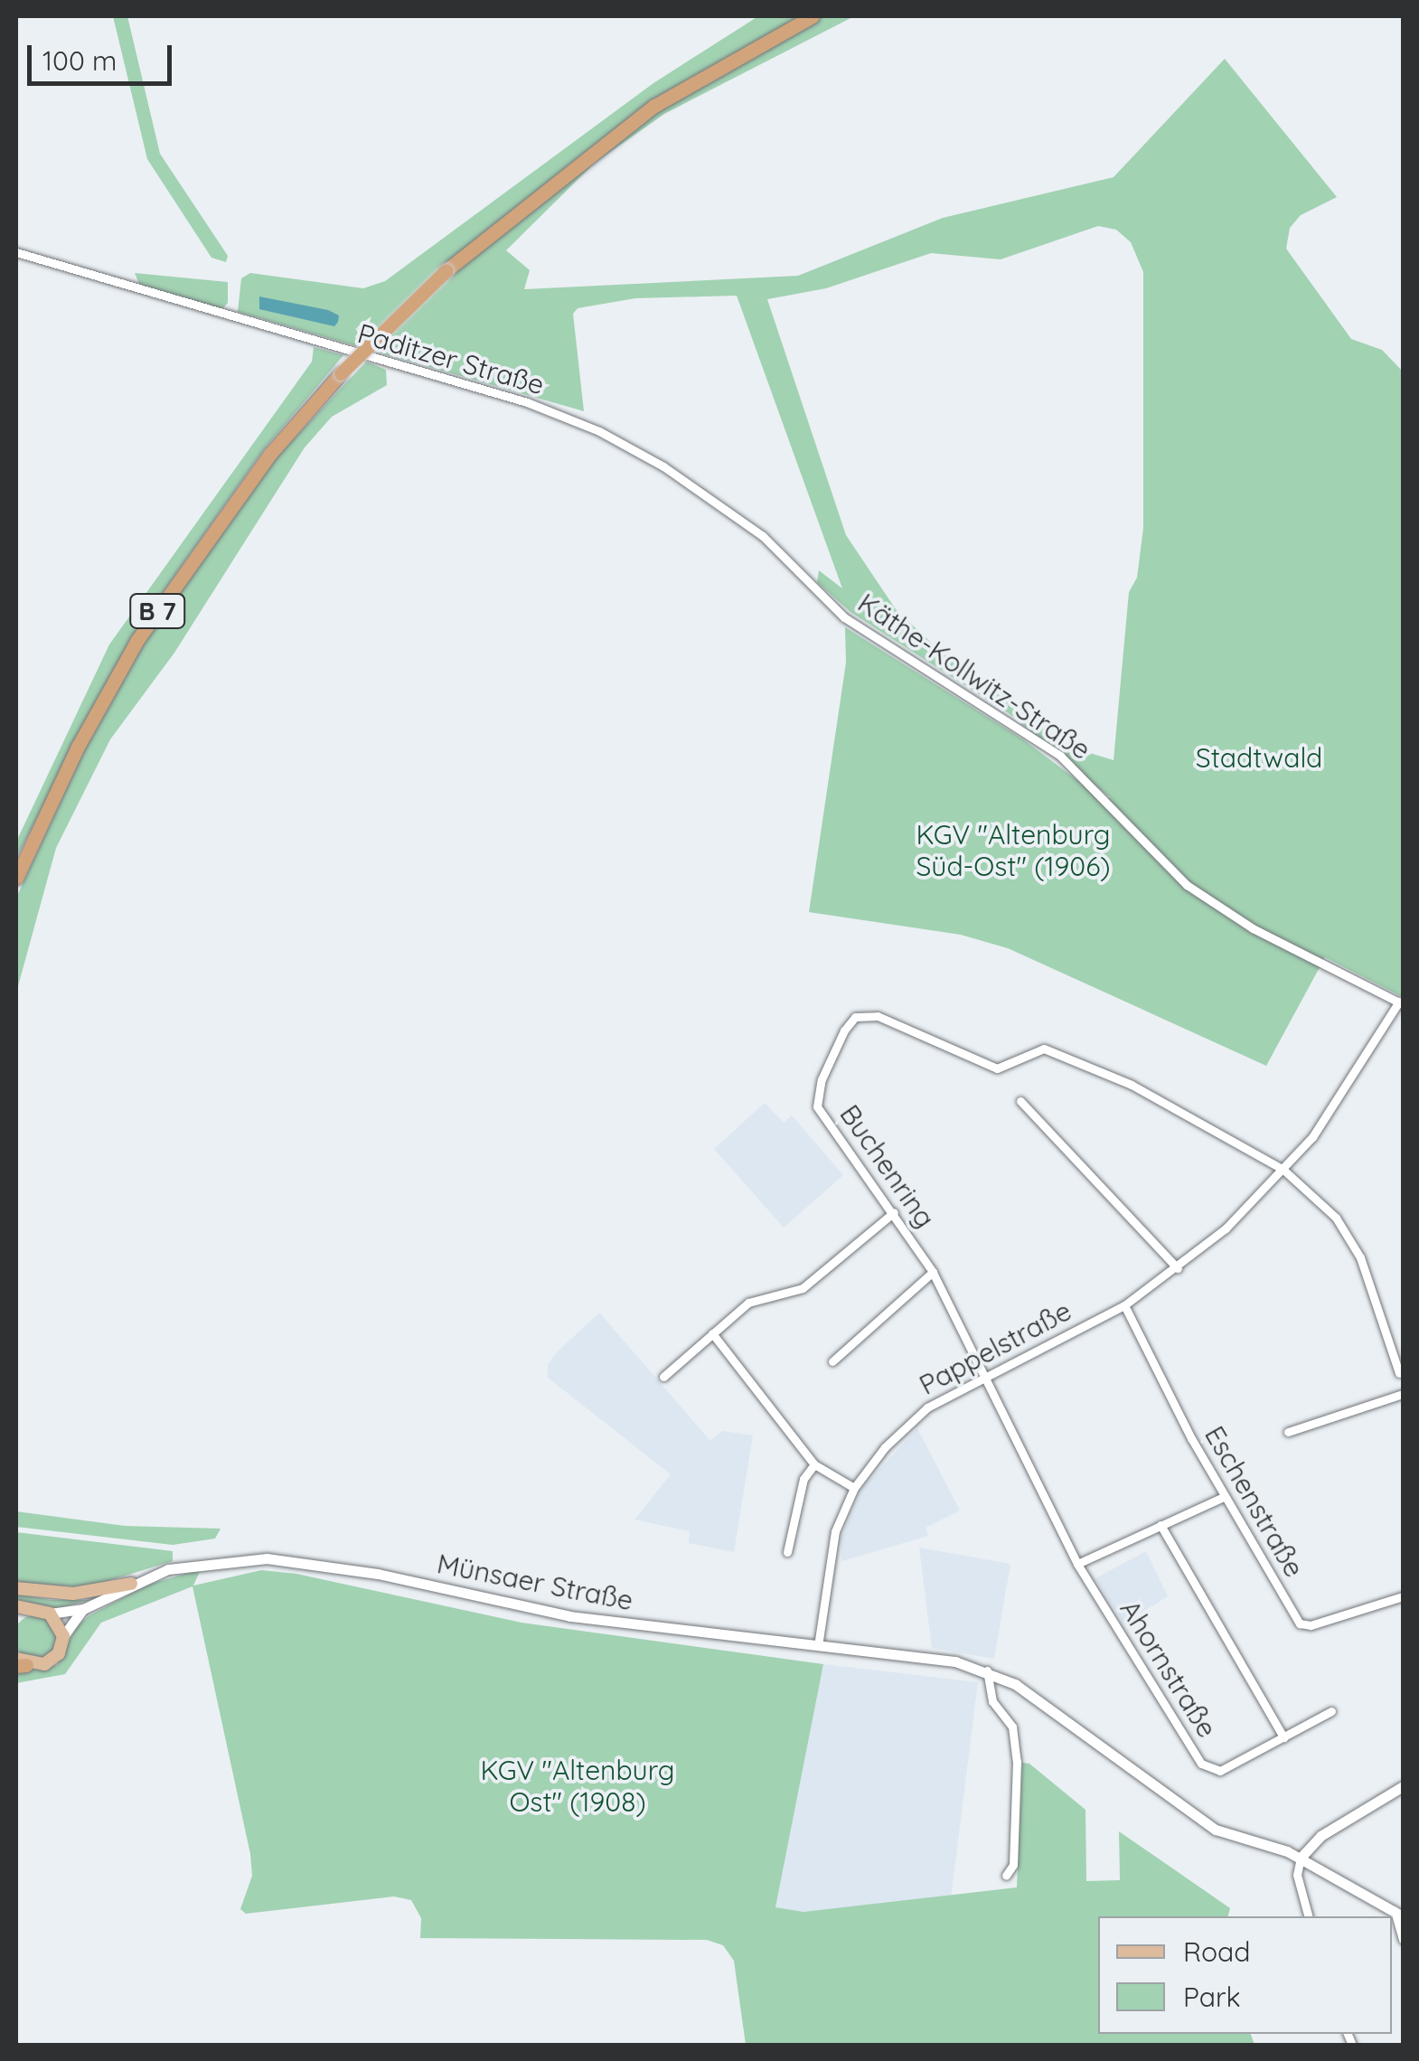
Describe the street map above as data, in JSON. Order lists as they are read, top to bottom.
{
  "streets": {
    "highway": ["B 7"],
    "street": [
      "Paditzer Straße",
      "Käthe-Kollwitz-Straße",
      "Buchenring",
      "Pappelstraße",
      "Eschenstraße",
      "Münsaer Straße",
      "Ahornstraße"
    ]
  },
  "crossings": [
    ["Paditzer Straße", "Käthe-Kollwitz-Straße"],
    ["Käthe-Kollwitz-Straße", "Pappelstraße"],
    ["Buchenring", "Pappelstraße"],
    ["Buchenring", "Ahornstraße"],
    ["Pappelstraße", "Eschenstraße"],
    ["Pappelstraße", "Münsaer Straße"],
    ["Pappelstraße", "Ahornstraße"]
  ],
  "parks": ["Stadtwald", "KGV \"Altenburg Süd-Ost\" (1906)", "KGV \"Altenburg Ost\" (1908)"],
  "legend": ["Road", "Park"],
  "scale_bar": "100 m"
}
